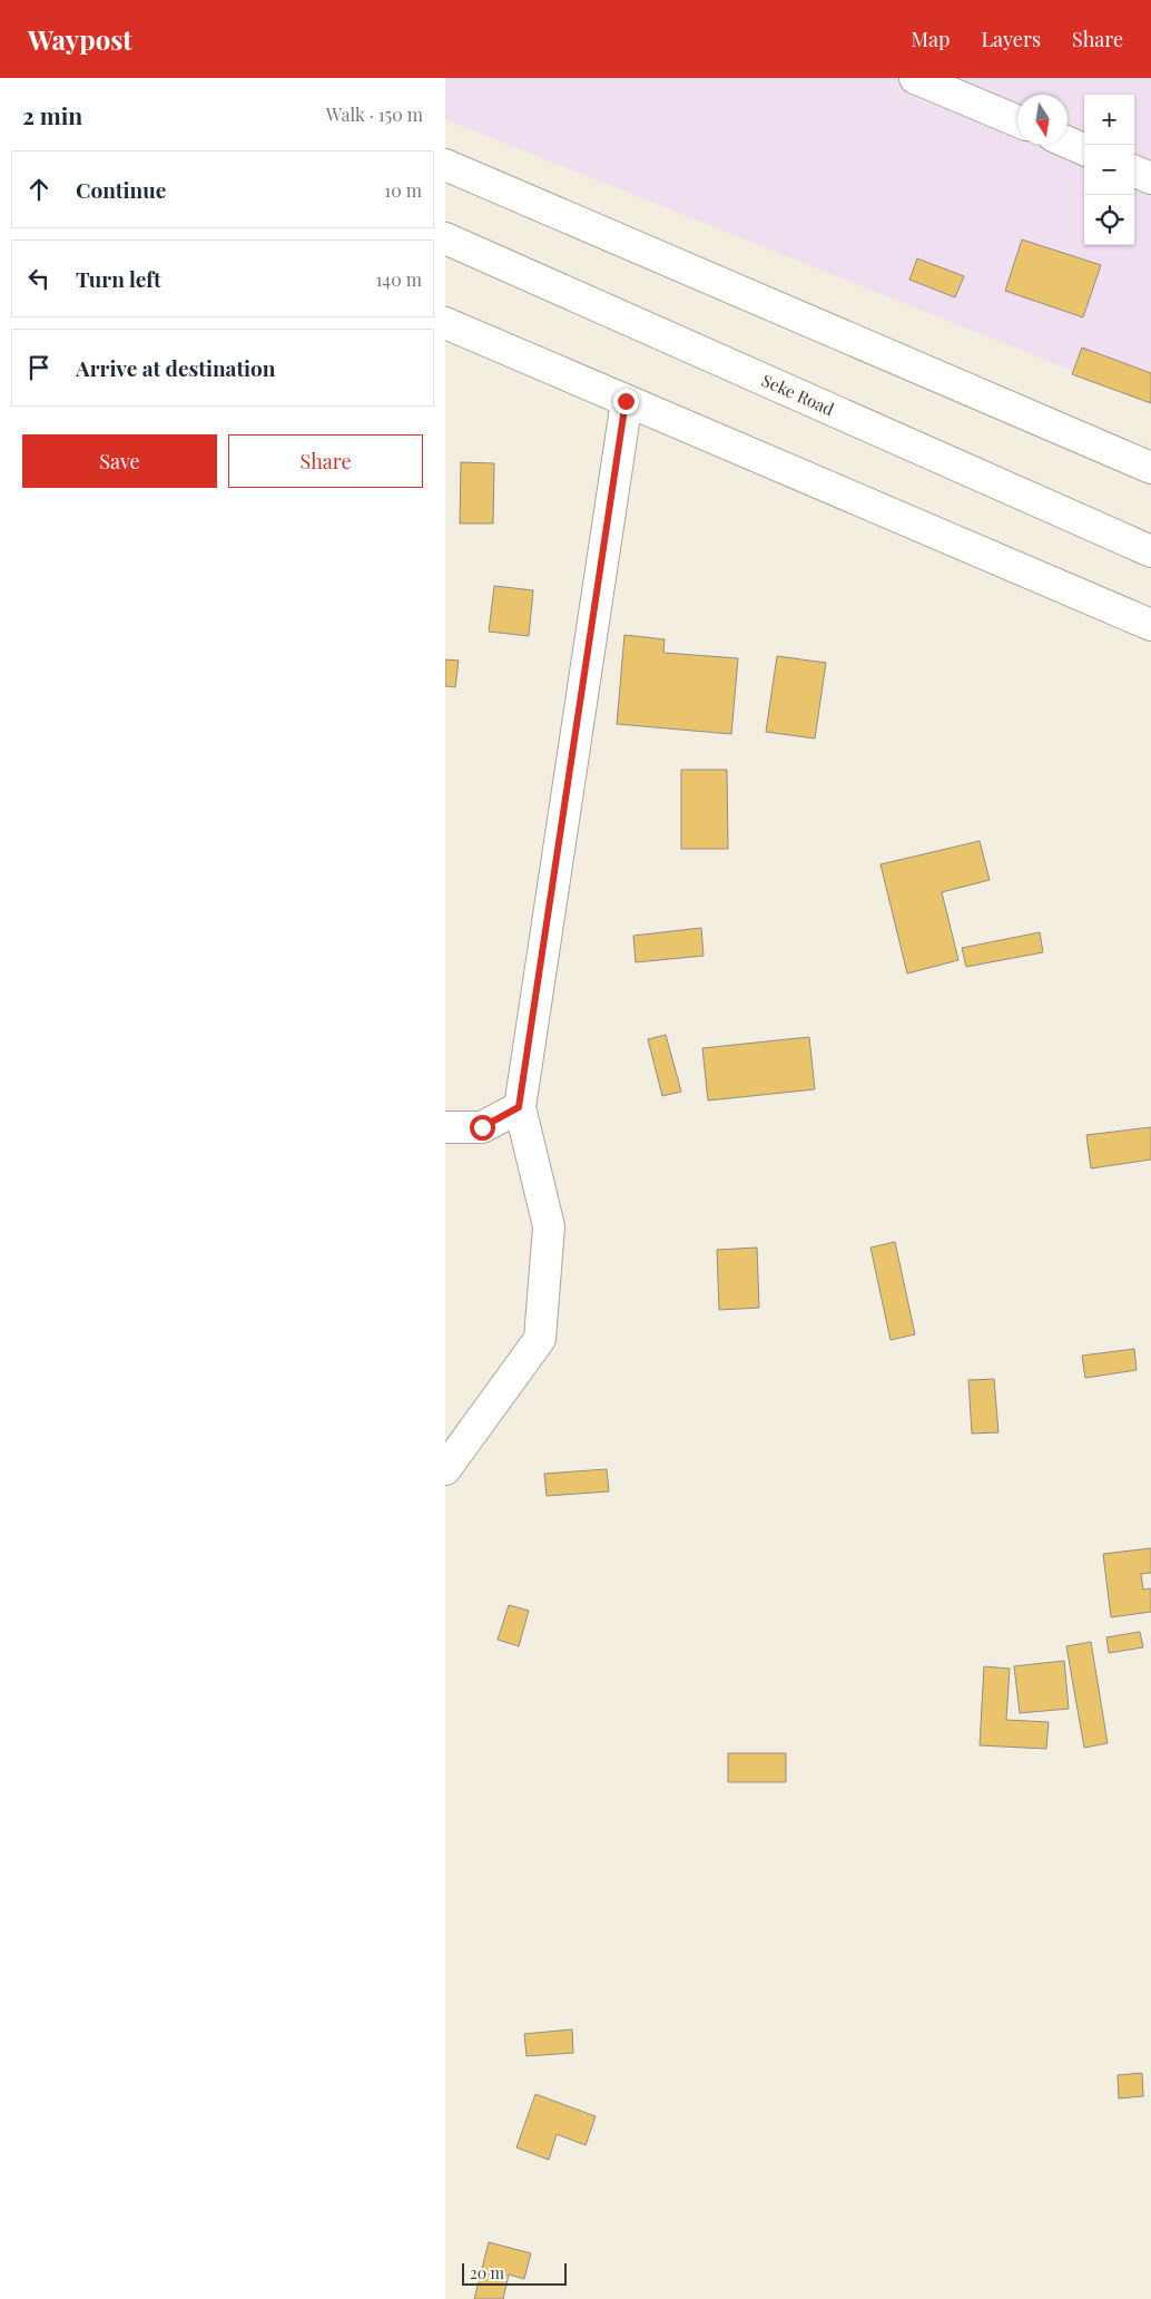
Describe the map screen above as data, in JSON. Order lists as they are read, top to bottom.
{
  "streets": {
    "street": ["Seke Road"]
  },
  "scale_bar": "20 m",
  "north": "bottom",
  "page": {
    "header": "Waypost",
    "nav": ["Map", "Layers", "Share"],
    "heading": ["2 min", "Walk · 150 m"],
    "map_buttons": ["+", "−"],
    "list": [
      ["Continue", "10 m"],
      ["Turn left", "140 m"],
      "Arrive at destination"
    ],
    "buttons": ["Save", "Share"],
    "scale": "20 m"
  }
}
